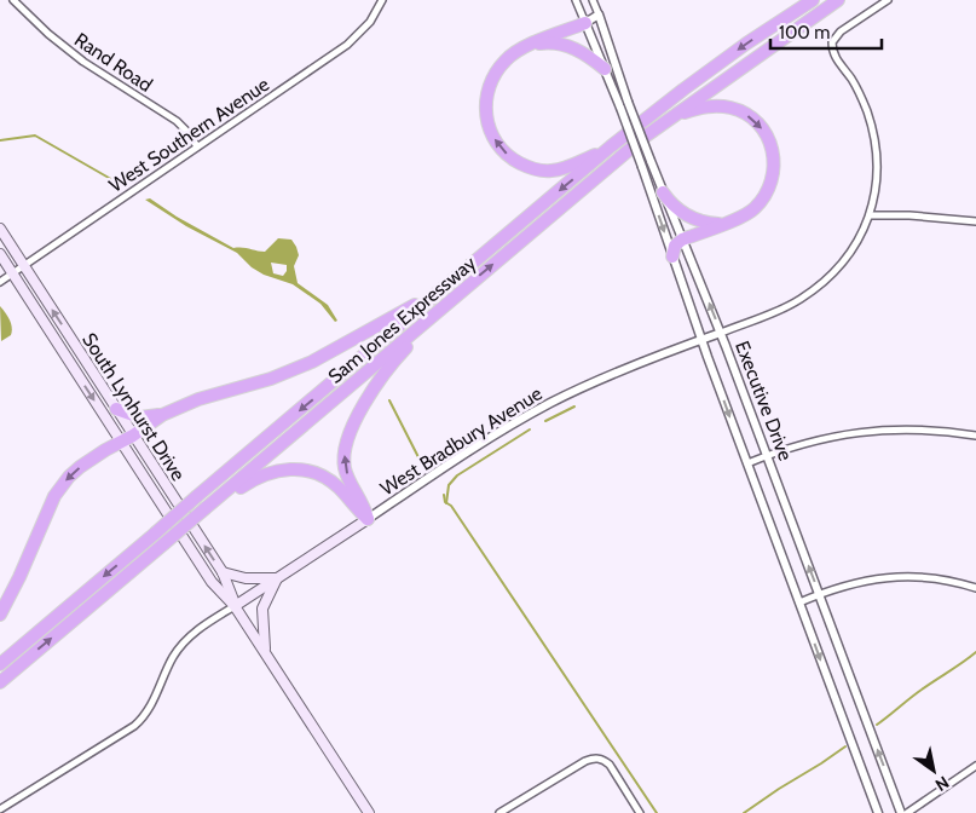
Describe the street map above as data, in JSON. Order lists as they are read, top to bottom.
{
  "streets": {
    "highway": ["Sam Jones Expressway"],
    "main road": ["South Lynhurst Drive", "West Bradbury Avenue"],
    "street": ["Rand Road", "West Southern Avenue", "Executive Drive"]
  },
  "crossings": [
    ["Rand Road", "West Southern Avenue"],
    ["West Southern Avenue", "South Lynhurst Drive"],
    ["Executive Drive", "West Bradbury Avenue"],
    ["South Lynhurst Drive", "West Bradbury Avenue"]
  ],
  "scale_bar": "100 m",
  "north": "bottom right"
}
